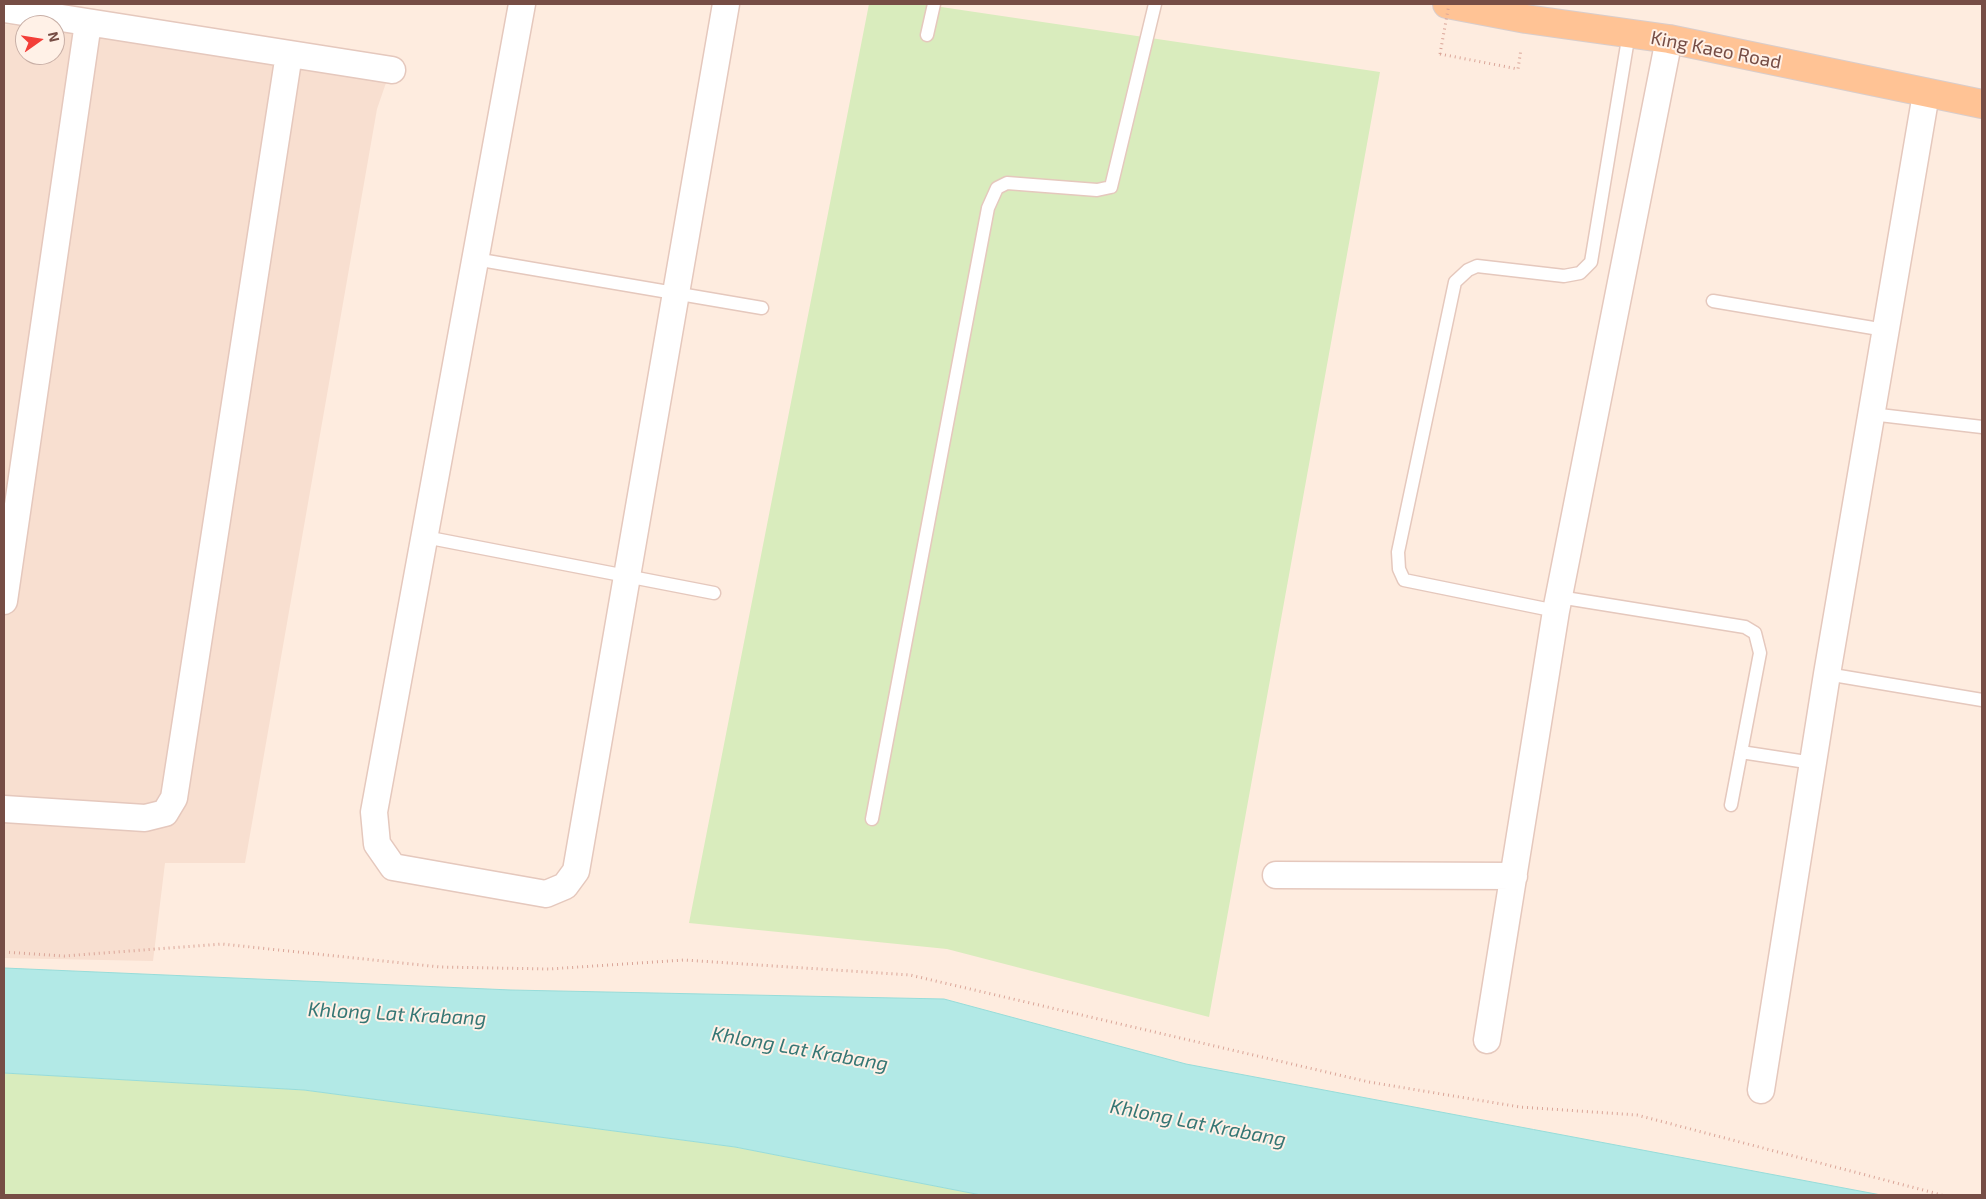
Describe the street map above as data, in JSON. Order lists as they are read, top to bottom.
{
  "streets": {
    "main road": ["King Kaeo Road"]
  },
  "water": ["Khlong Lat Krabang"],
  "north": "right"
}
